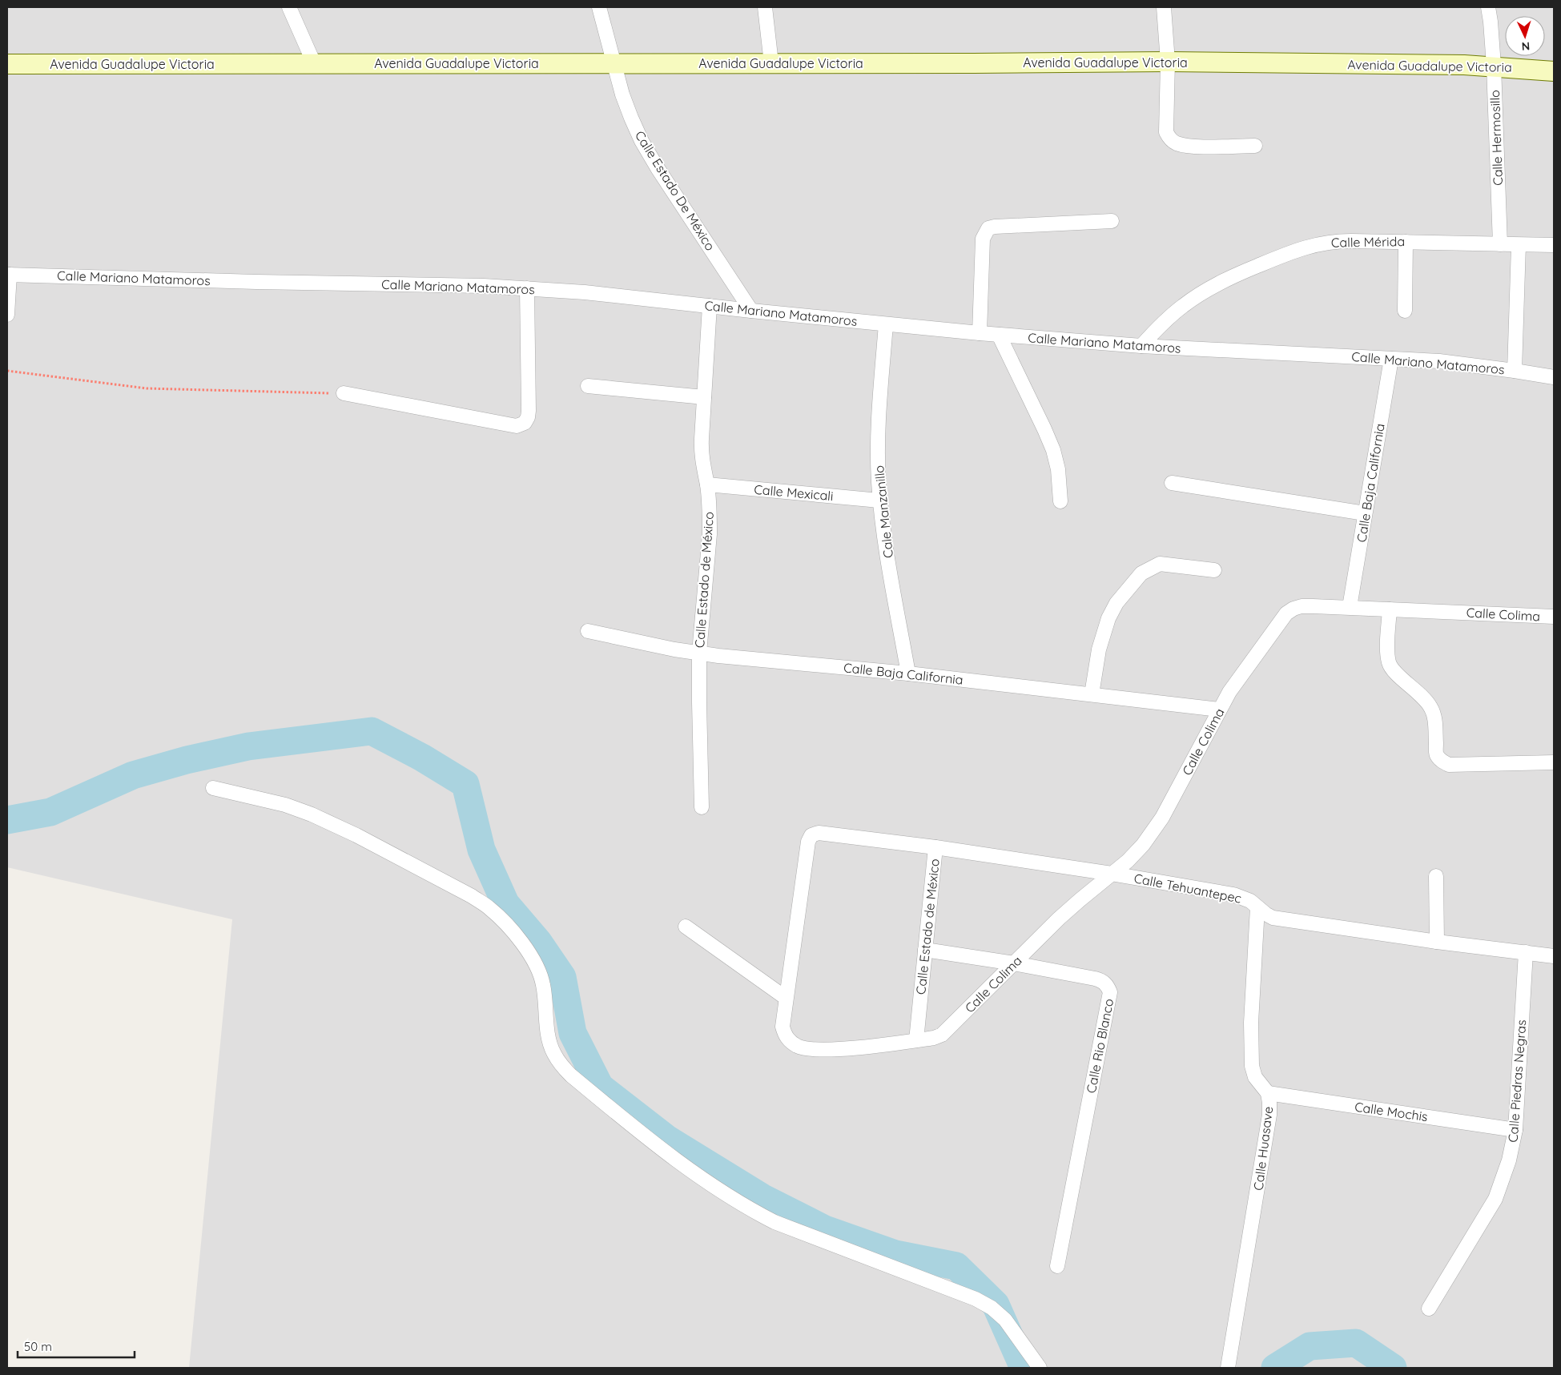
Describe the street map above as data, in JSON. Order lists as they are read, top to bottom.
{
  "streets": {
    "main road": ["Avenida Guadalupe Victoria"],
    "street": [
      "Calle Hermosillo",
      "Calle Estado De México",
      "Calle Mérida",
      "Calle Mariano Matamoros",
      "Calle Baja California",
      "Calle Mexicali",
      "Cale Manzanillo",
      "Calle Estado de México",
      "Calle Colima",
      "Calle Tehuantepec",
      "Calle Rio Blanco",
      "Calle Piedras Negras",
      "Calle Mochis",
      "Calle Huasave"
    ]
  },
  "crossings": [
    ["Avenida Guadalupe Victoria", "Calle Hermosillo"],
    ["Avenida Guadalupe Victoria", "Calle Estado De México"],
    ["Calle Hermosillo", "Calle Mérida"],
    ["Calle Estado De México", "Calle Mariano Matamoros"],
    ["Calle Mérida", "Calle Mariano Matamoros"],
    ["Calle Mariano Matamoros", "Calle Baja California"],
    ["Calle Mariano Matamoros", "Cale Manzanillo"],
    ["Calle Mariano Matamoros", "Calle Estado de México"],
    ["Calle Baja California", "Cale Manzanillo"],
    ["Calle Baja California", "Calle Estado de México"],
    ["Calle Baja California", "Calle Colima"],
    ["Calle Mexicali", "Cale Manzanillo"],
    ["Calle Mexicali", "Calle Estado de México"],
    ["Calle Estado de México", "Calle Colima"],
    ["Calle Estado de México", "Calle Tehuantepec"],
    ["Calle Estado de México", "Calle Rio Blanco"],
    ["Calle Colima", "Calle Tehuantepec"],
    ["Calle Colima", "Calle Rio Blanco"],
    ["Calle Tehuantepec", "Calle Piedras Negras"],
    ["Calle Tehuantepec", "Calle Huasave"],
    ["Calle Piedras Negras", "Calle Mochis"],
    ["Calle Mochis", "Calle Huasave"]
  ],
  "scale_bar": "50 m",
  "north": "bottom"
}
